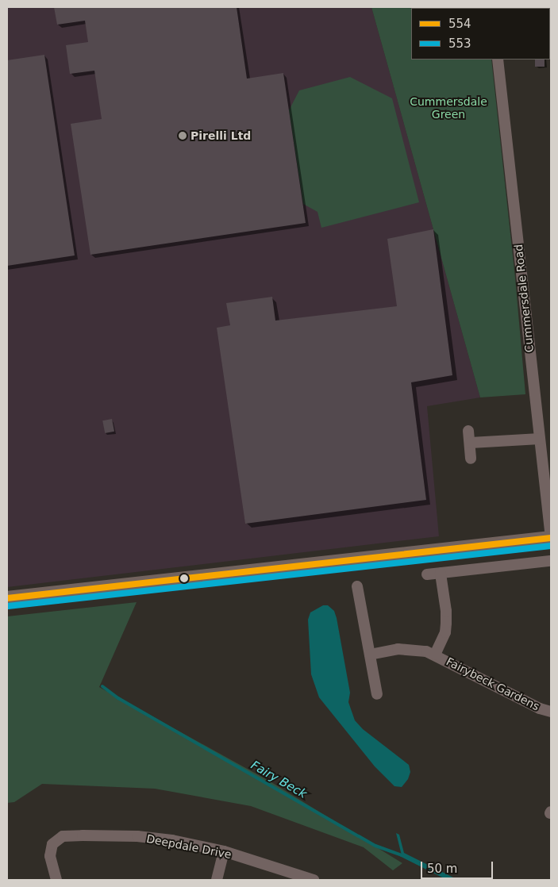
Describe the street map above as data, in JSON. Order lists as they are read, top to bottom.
{
  "streets": {
    "street": ["Cummersdale Road", "Fairybeck Gardens", "Deepdale Drive"]
  },
  "water": ["Fairy Beck"],
  "parks": ["Cummersdale Green"],
  "places": ["Pirelli Ltd"],
  "lines": ["transit line 554", "transit line 553"],
  "legend": ["554", "553"],
  "scale_bar": "50 m"
}
